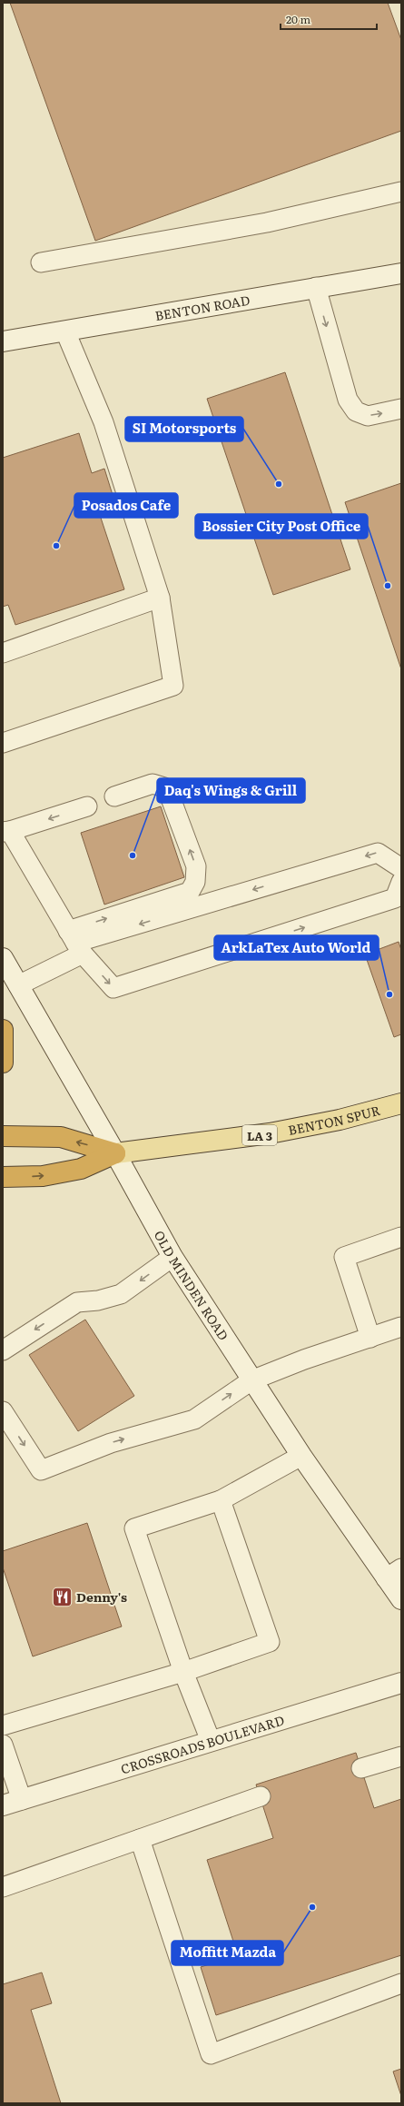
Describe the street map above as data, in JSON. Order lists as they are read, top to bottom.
{
  "streets": {
    "main road": [
      "BENTON ROAD",
      "BENTON SPUR",
      "LA 3",
      "OLD MINDEN ROAD",
      "CROSSROADS BOULEVARD"
    ]
  },
  "crossings": [
    ["BENTON SPUR", "OLD MINDEN ROAD"]
  ],
  "places": {
    "other": [
      "SI Motorsports",
      "Posados Cafe",
      "Bossier City Post Office",
      "Daq's Wings & Grill",
      "ArkLaTex Auto World",
      "Moffitt Mazda"
    ],
    "restaurant": ["Denny's"]
  },
  "scale_bar": "20 m"
}
